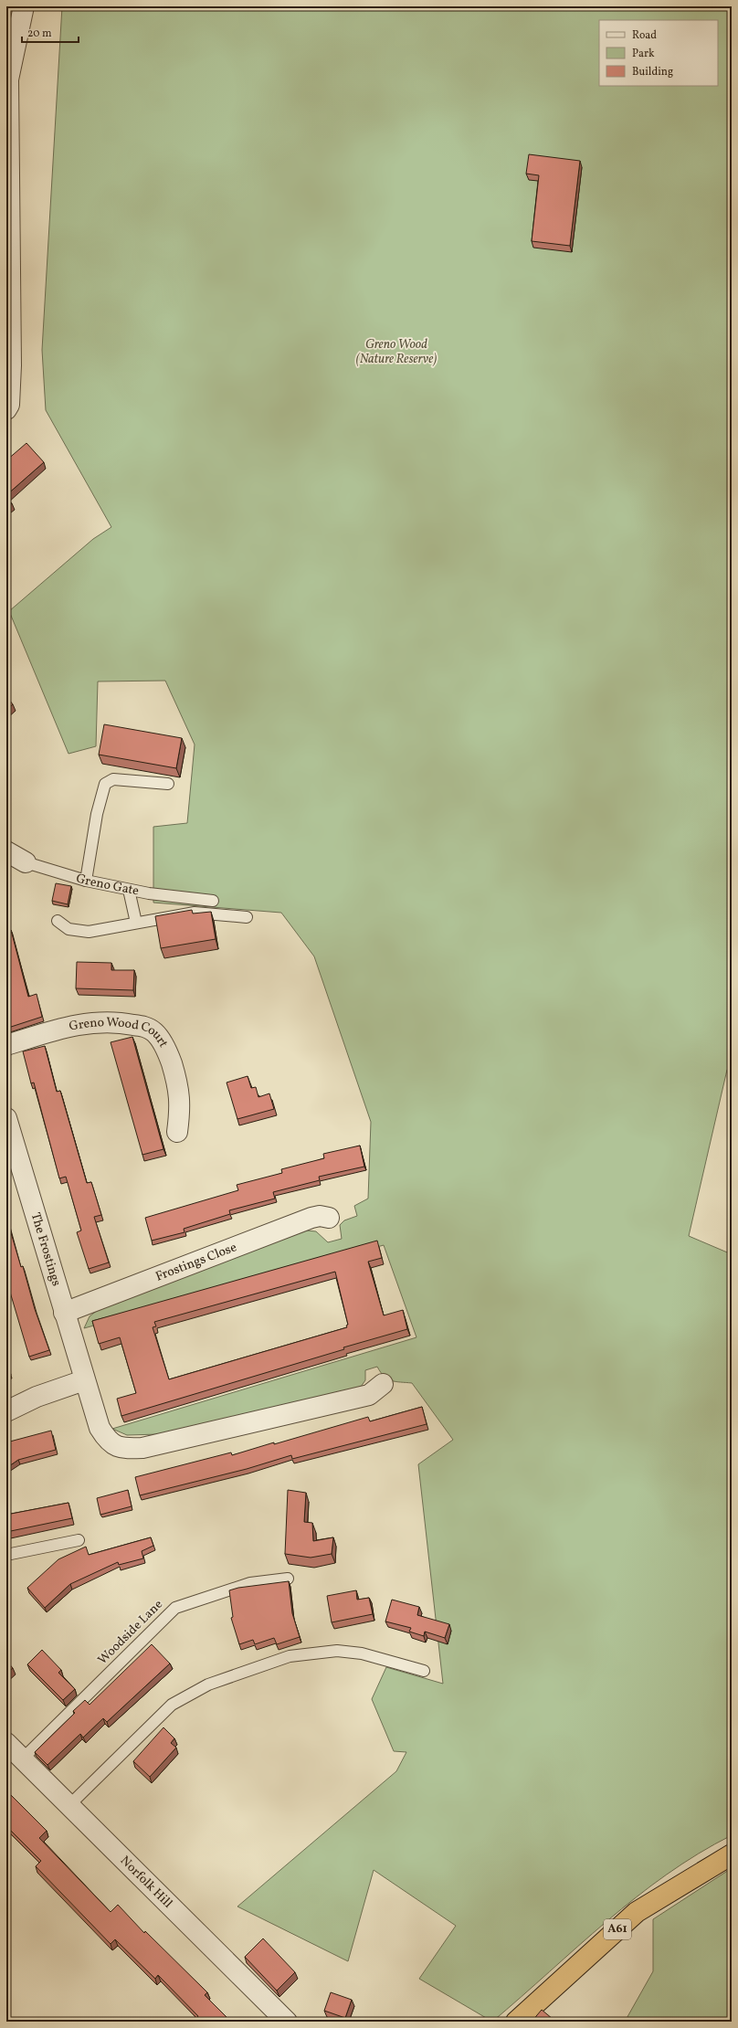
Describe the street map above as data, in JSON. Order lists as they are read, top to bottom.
{
  "streets": {
    "highway": ["A61"],
    "street": [
      "Greno Gate",
      "Greno Wood Court",
      "The Frostings",
      "Frostings Close",
      "Norfolk Hill"
    ],
    "lane": ["Woodside Lane"]
  },
  "crossings": [
    ["The Frostings", "Frostings Close"],
    ["Woodside Lane", "Norfolk Hill"]
  ],
  "parks": ["Greno Wood (Nature Reserve)"],
  "legend": ["Road", "Park", "Building"],
  "scale_bar": "20 m"
}
